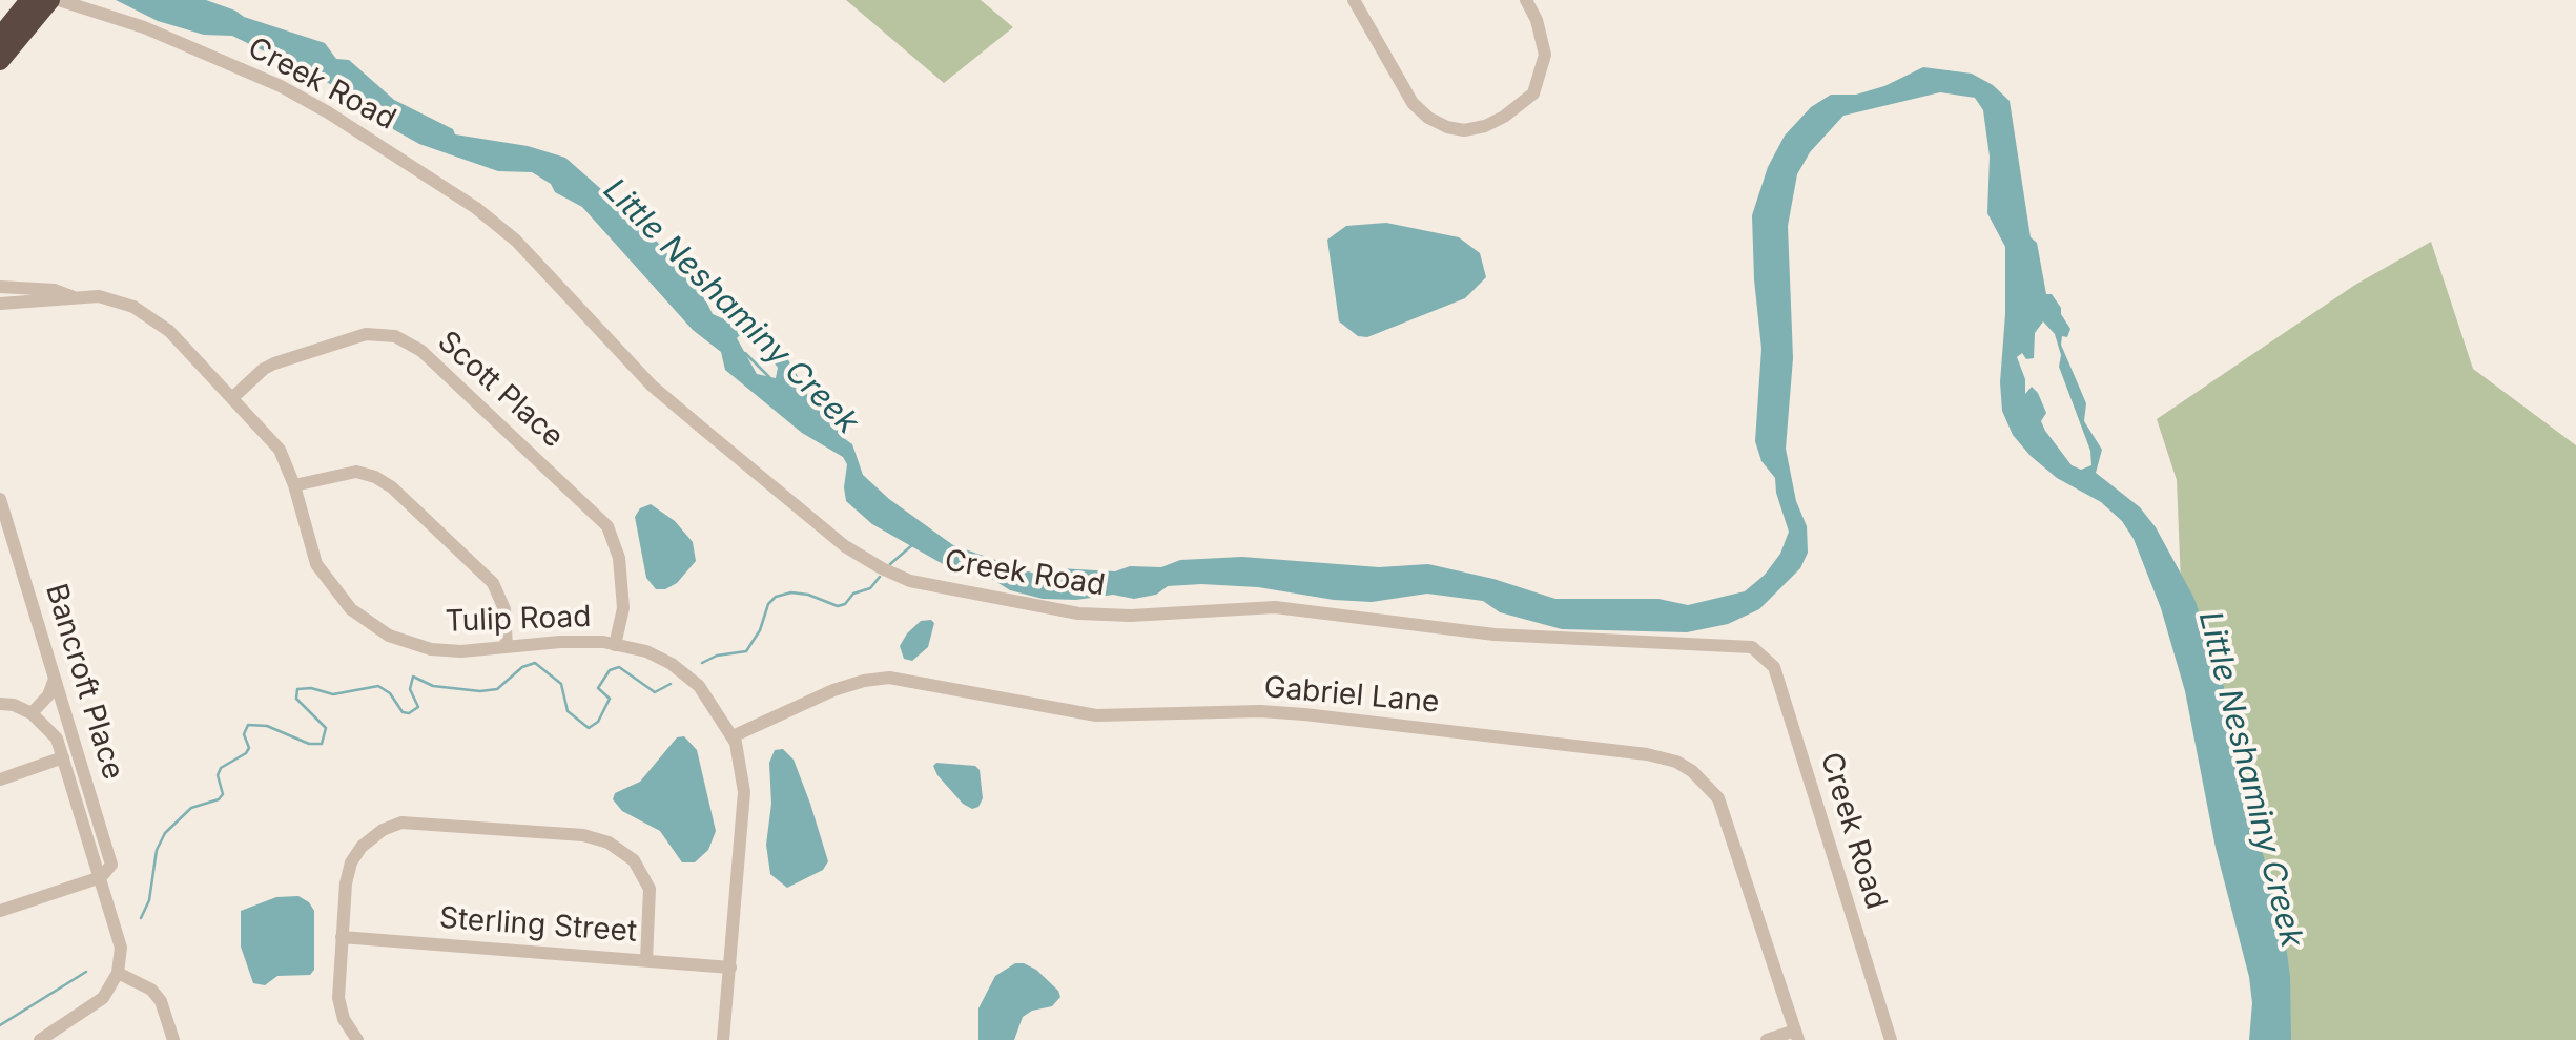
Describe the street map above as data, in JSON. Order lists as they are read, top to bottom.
{
  "streets": {
    "street": [
      "Creek Road",
      "Scott Place",
      "Tulip Road",
      "Bancroft Place",
      "Gabriel Lane",
      "Sterling Street"
    ]
  },
  "crossings": [
    ["Scott Place", "Tulip Road"],
    ["Tulip Road", "Gabriel Lane"],
    ["Tulip Road", "Sterling Street"]
  ],
  "water": ["Little Neshaminy Creek"]
}
